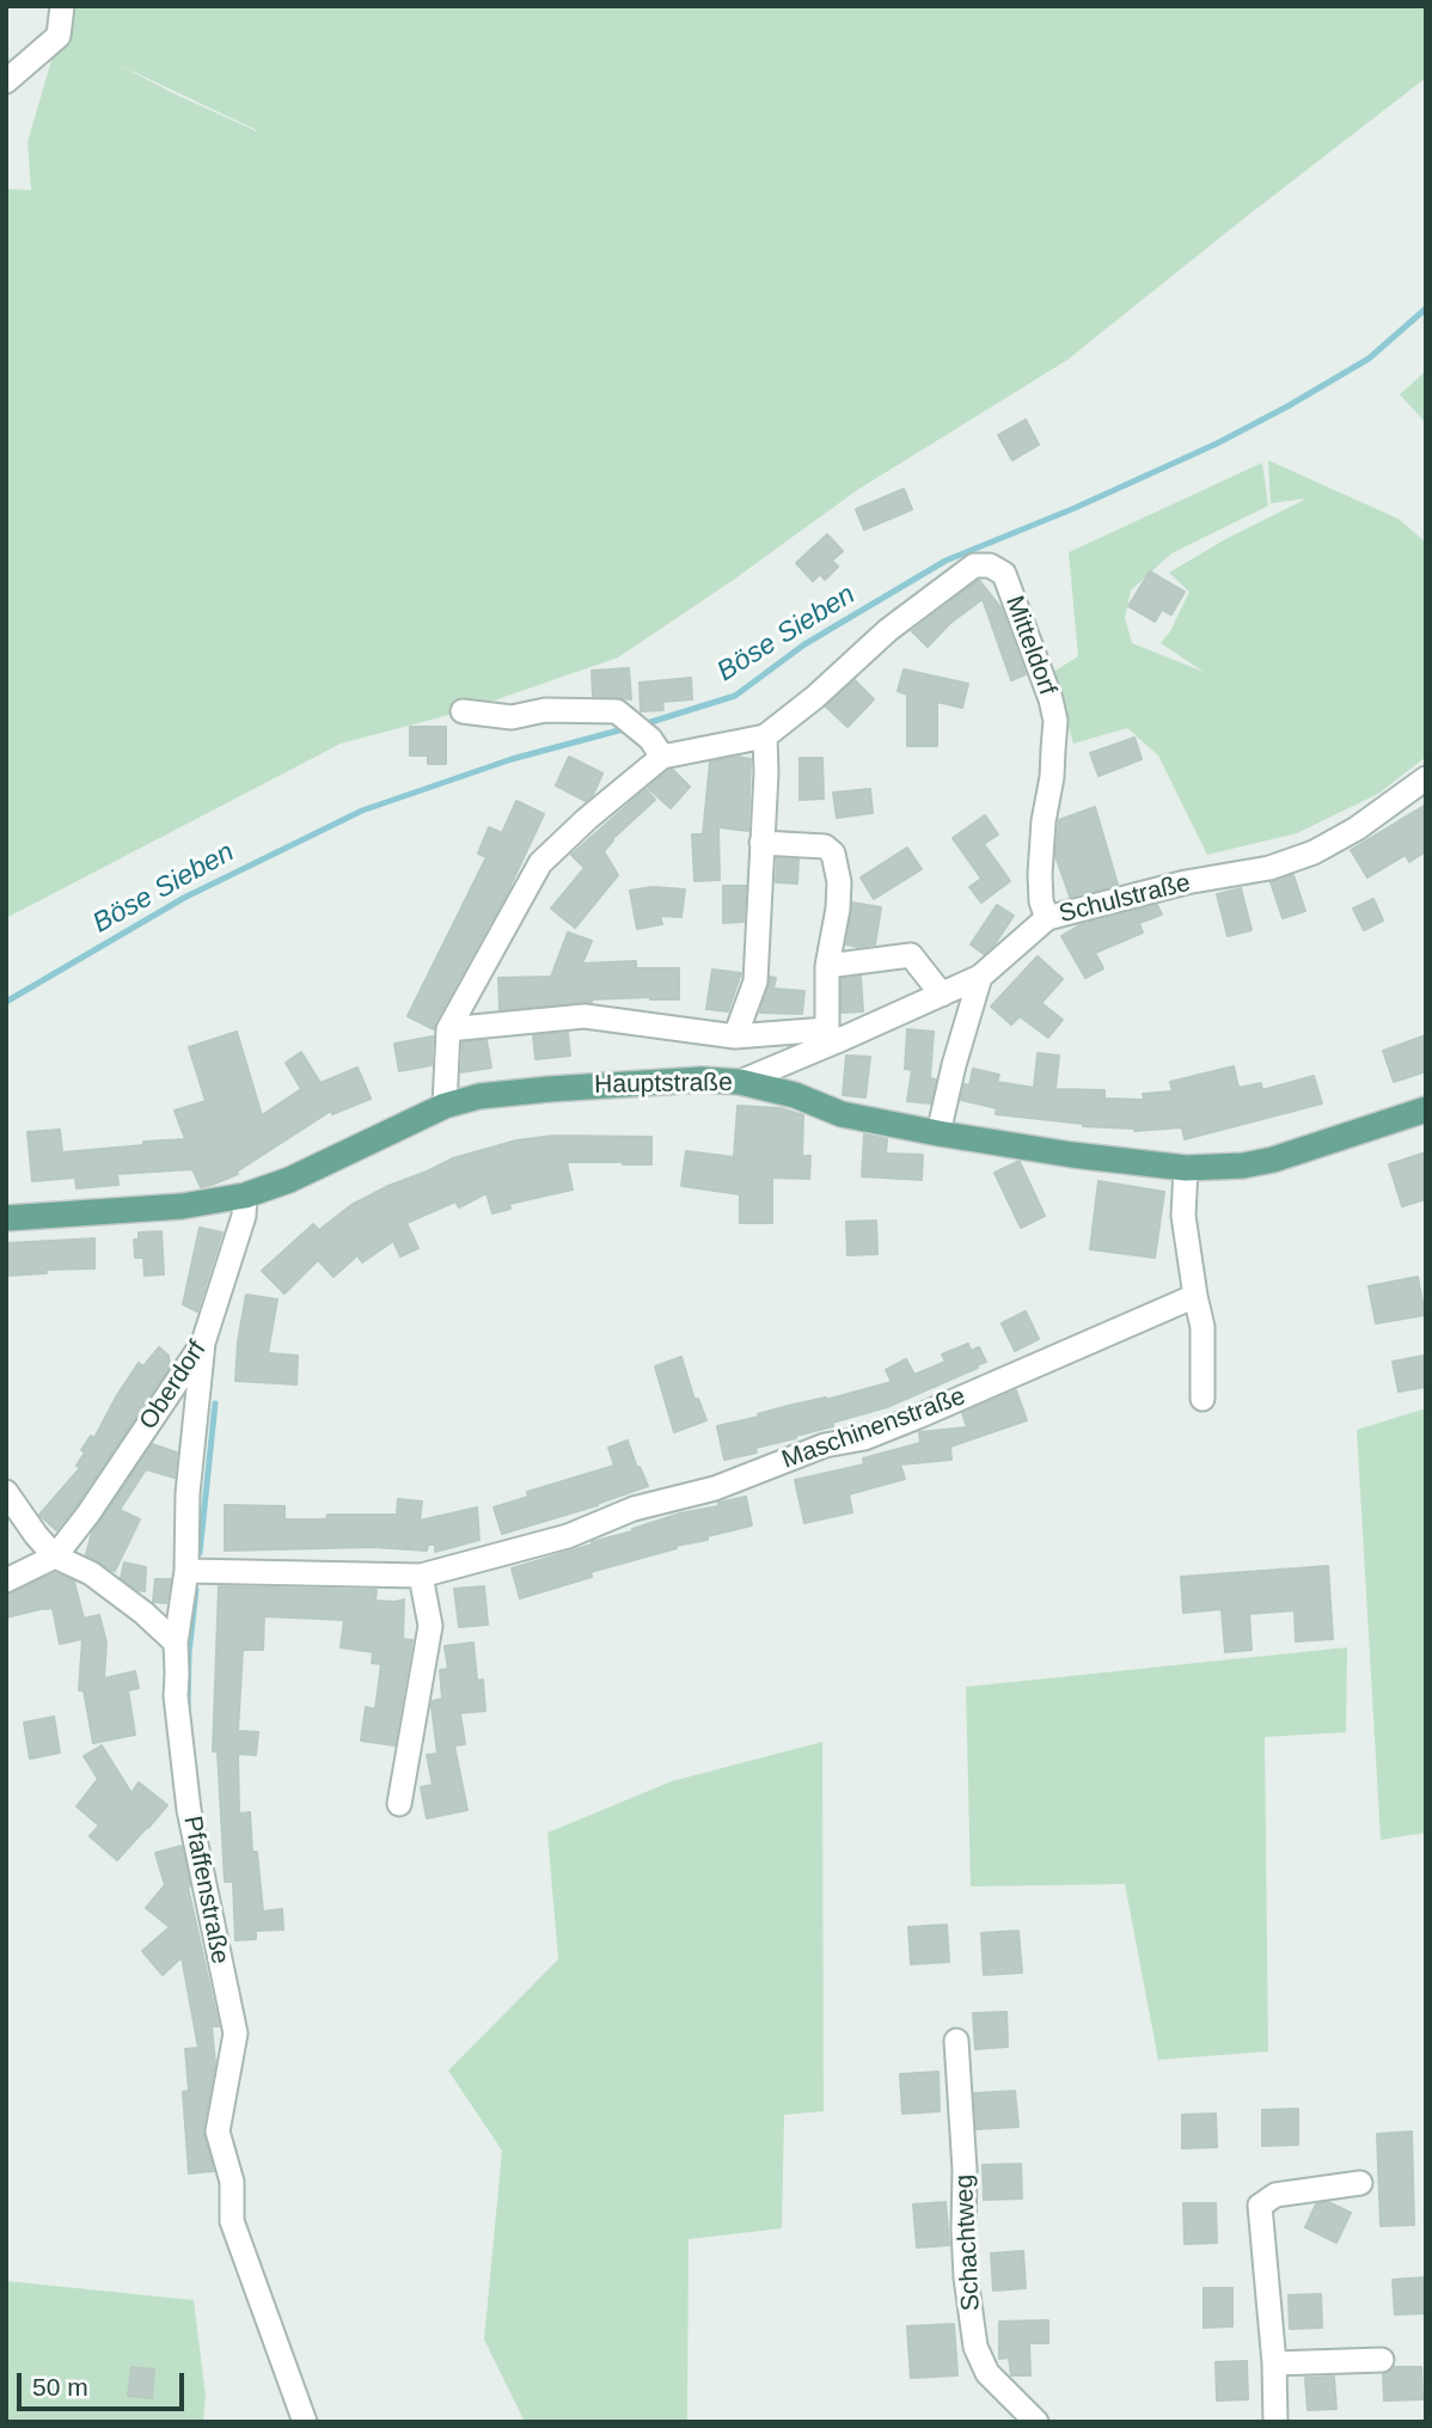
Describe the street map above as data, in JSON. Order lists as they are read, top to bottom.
{
  "streets": {
    "main road": ["Hauptstraße"],
    "street": [
      "Mitteldorf",
      "Schulstraße",
      "Oberdorf",
      "Maschinenstraße",
      "Pfaffenstraße",
      "Schachtweg"
    ]
  },
  "crossings": [
    ["Mitteldorf", "Schulstraße"],
    ["Mitteldorf", "Hauptstraße"],
    ["Schulstraße", "Hauptstraße"],
    ["Hauptstraße", "Oberdorf"],
    ["Oberdorf", "Pfaffenstraße"],
    ["Maschinenstraße", "Pfaffenstraße"]
  ],
  "water": ["Böse Sieben"],
  "scale_bar": "50 m"
}
